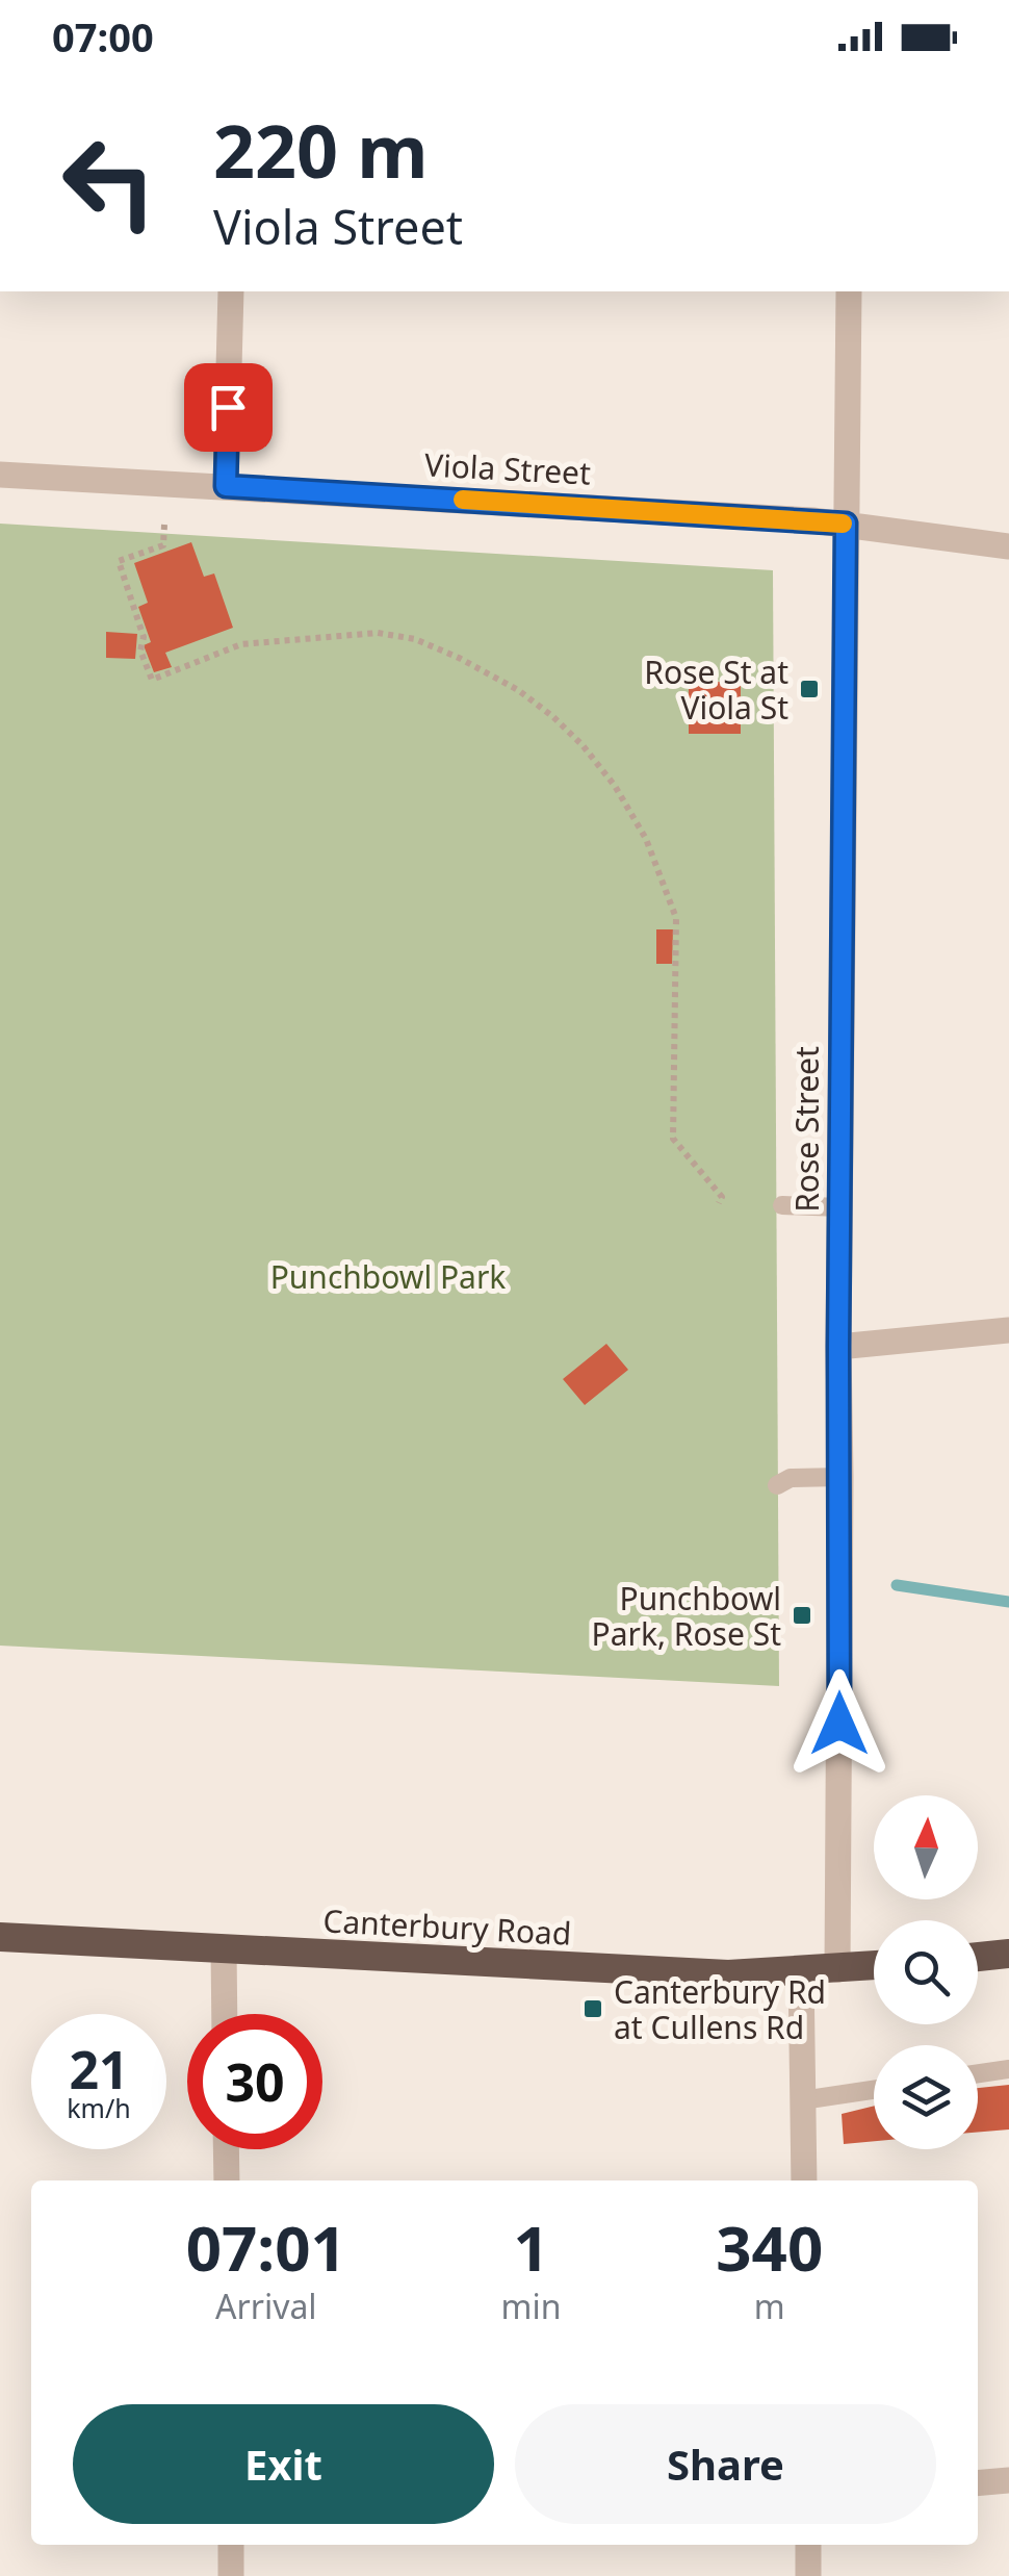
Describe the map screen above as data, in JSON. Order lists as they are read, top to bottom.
{
  "streets": {
    "highway": ["Canterbury Road"],
    "street": ["Viola Street", "Rose Street"]
  },
  "crossings": [
    ["Viola Street", "Rose Street"],
    ["Rose Street", "Canterbury Road"]
  ],
  "parks": ["Punchbowl Park"],
  "places": {
    "transit": ["Rose St at Viola St", "Punchbowl Park, Rose St", "Canterbury Rd at Cullens Rd"]
  },
  "north": "top",
  "page": {
    "status": "07:00",
    "turn": ["220 m", "Viola Street"],
    "speed": "21 km/h",
    "limit": "30",
    "eta": [
      "07:01",
      "Arrival",
      "1",
      "min",
      "340",
      "m"
    ],
    "buttons": ["Exit", "Share"]
  }
}
